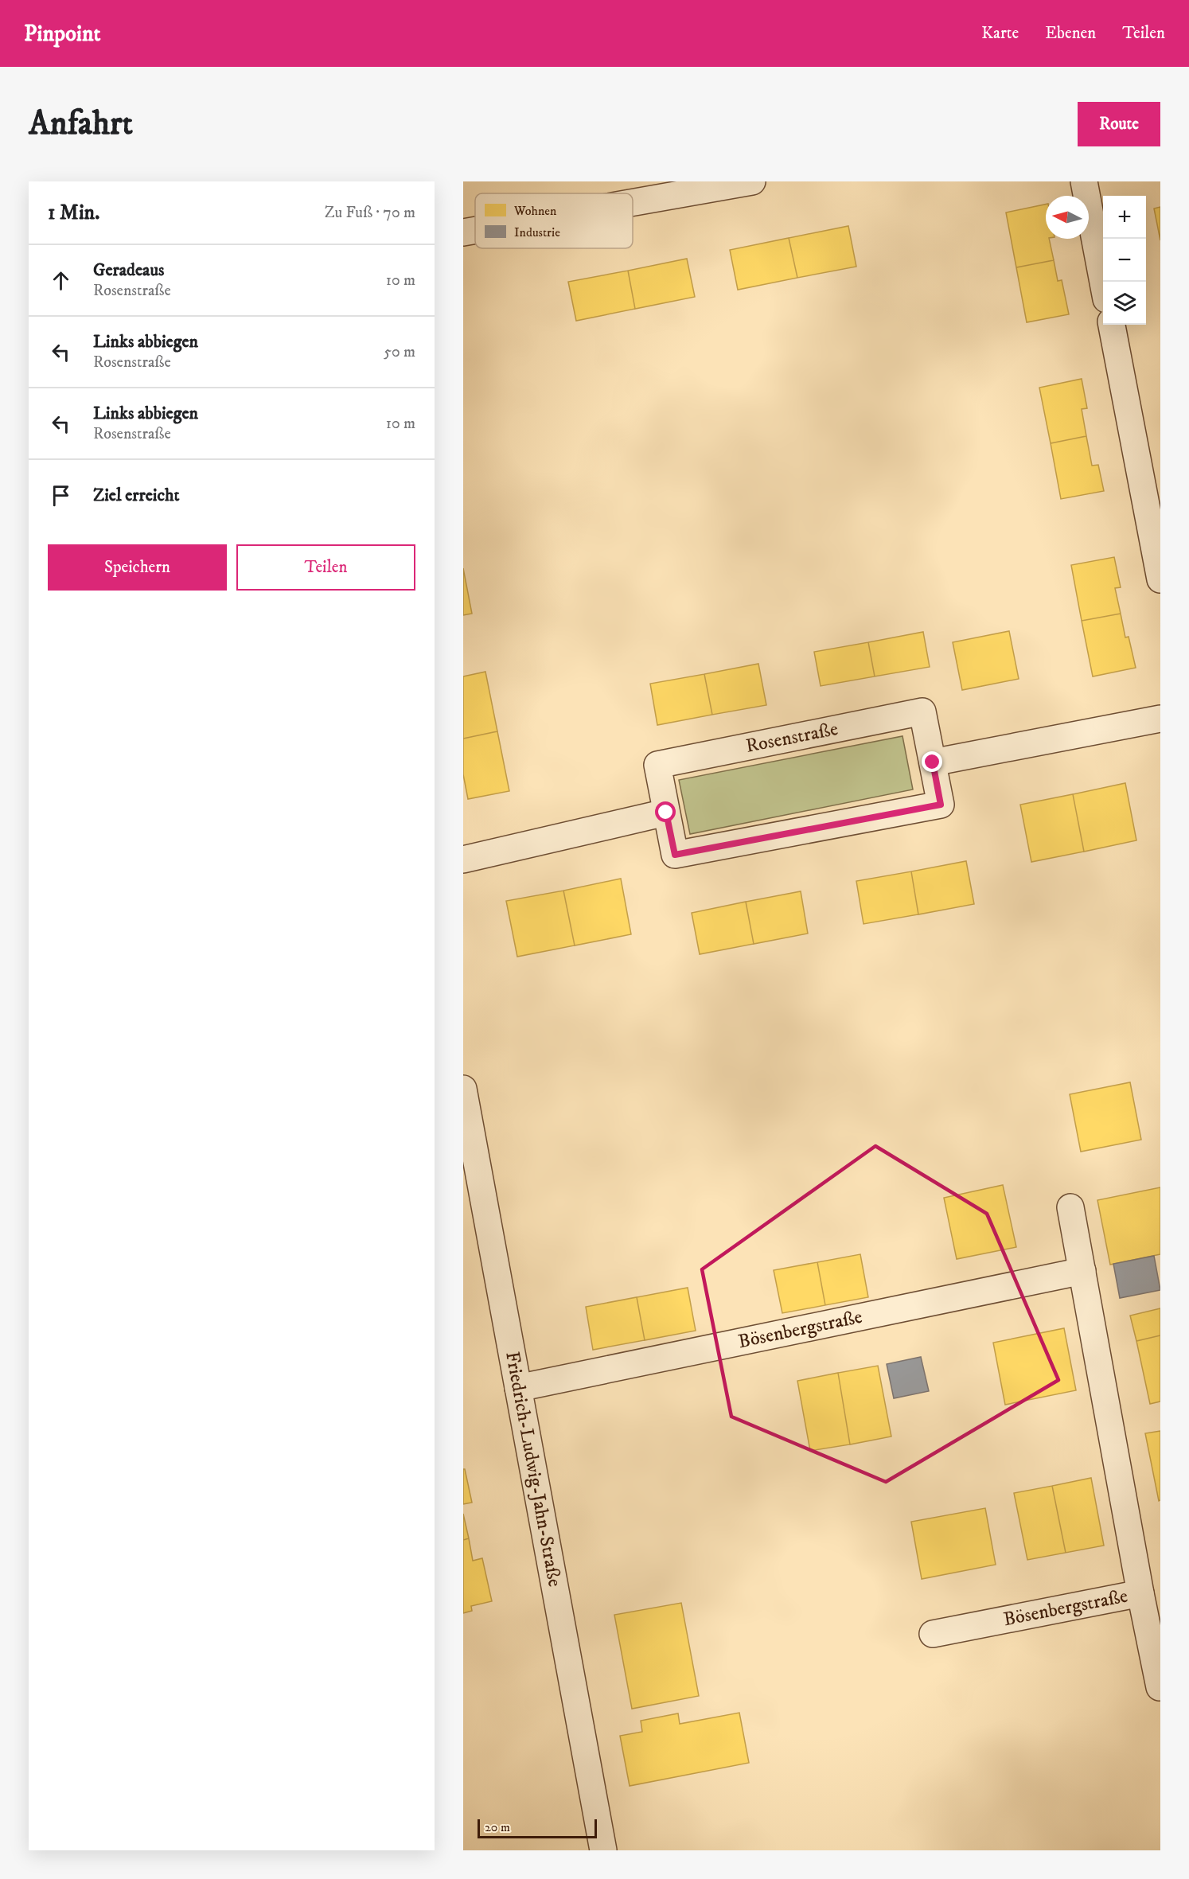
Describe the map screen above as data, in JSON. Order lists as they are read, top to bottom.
{
  "streets": {
    "street": ["Rosenstraße", "Bösenbergstraße", "Friedrich-Ludwig-Jahn-Straße"]
  },
  "crossings": [
    ["Bösenbergstraße", "Friedrich-Ludwig-Jahn-Straße"]
  ],
  "legend": ["Wohnen", "Industrie"],
  "scale_bar": "20 m",
  "north": "left",
  "page": {
    "header": "Pinpoint",
    "nav": ["Karte", "Ebenen", "Teilen"],
    "buttons": [
      "Route",
      ["Speichern", "Teilen"]
    ],
    "title": "Anfahrt",
    "heading": ["1 Min.", "Zu Fuß · 70 m"],
    "map_buttons": ["+", "−"],
    "list": [
      ["Geradeaus", "Rosenstraße", "10 m"],
      ["Links abbiegen", "Rosenstraße", "50 m"],
      ["Links abbiegen", "Rosenstraße", "10 m"],
      "Ziel erreicht"
    ],
    "scale": "20 m"
  }
}
